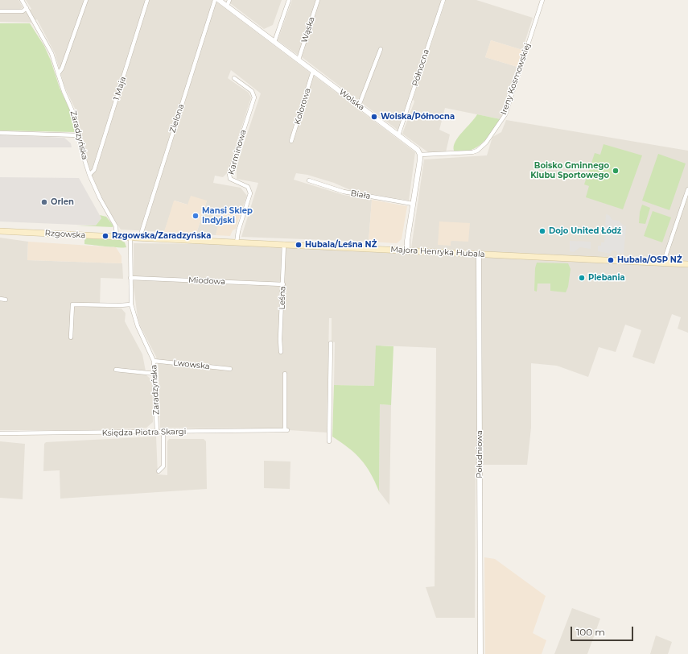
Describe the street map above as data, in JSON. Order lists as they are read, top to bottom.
{
  "streets": {
    "main road": ["Rzgowska", "Majora Henryka Hubala"],
    "street": [
      "Wąska",
      "Północna",
      "Ireny Kosmowskiej",
      "1 Maja",
      "Wolska",
      "Kolorowa",
      "Zielona",
      "Zaradzyńska",
      "Karminowa",
      "Biała",
      "Miodowa",
      "Leśna",
      "Lwowska",
      "Księdza Piotra Skargi",
      "Południowa"
    ]
  },
  "crossings": [
    ["Wąska", "Wolska"],
    ["Północna", "Wolska"],
    ["Ireny Kosmowskiej", "Wolska"],
    ["1 Maja", "Zaradzyńska"],
    ["Wolska", "Kolorowa"],
    ["Zielona", "Majora Henryka Hubala"],
    ["Zaradzyńska", "Rzgowska"],
    ["Zaradzyńska", "Majora Henryka Hubala"],
    ["Zaradzyńska", "Miodowa"],
    ["Zaradzyńska", "Lwowska"],
    ["Zaradzyńska", "Księdza Piotra Skargi"],
    ["Karminowa", "Majora Henryka Hubala"],
    ["Rzgowska", "Majora Henryka Hubala"],
    ["Majora Henryka Hubala", "Leśna"],
    ["Majora Henryka Hubala", "Południowa"],
    ["Miodowa", "Leśna"]
  ],
  "places": [
    "Wolska/Północna",
    "Boisko Gminnego Klubu Sportowego",
    "Orlen",
    "Mansi Sklep Indyjski",
    "Dojo United Łódź",
    "Rzgowska/Zaradzyńska",
    "Hubala/Leśna NŻ",
    "Hubala/OSP NŻ",
    "Plebania"
  ],
  "scale_bar": "100 m"
}
